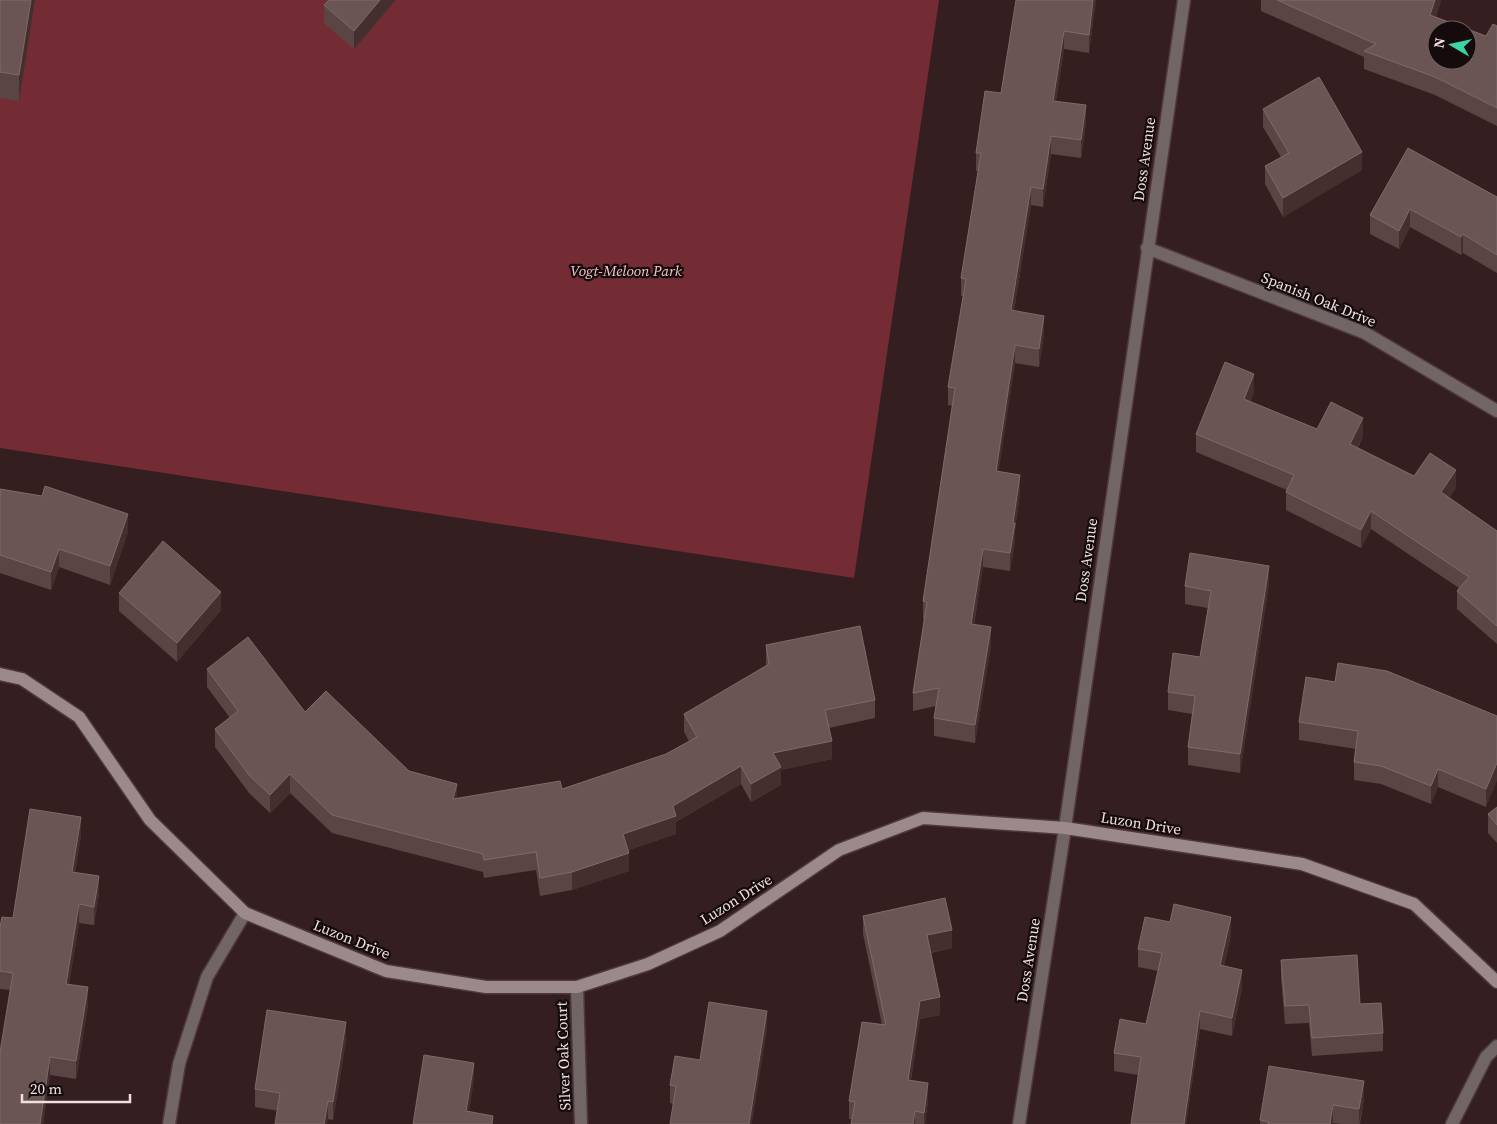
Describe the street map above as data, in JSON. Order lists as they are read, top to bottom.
{
  "streets": {
    "street": [
      "Doss Avenue",
      "Spanish Oak Drive",
      "Luzon Drive",
      "Silver Oak Court"
    ]
  },
  "crossings": [
    ["Doss Avenue", "Spanish Oak Drive"],
    ["Doss Avenue", "Luzon Drive"],
    ["Luzon Drive", "Silver Oak Court"]
  ],
  "parks": ["Vogt-Meloon Park"],
  "scale_bar": "20 m",
  "north": "left"
}
